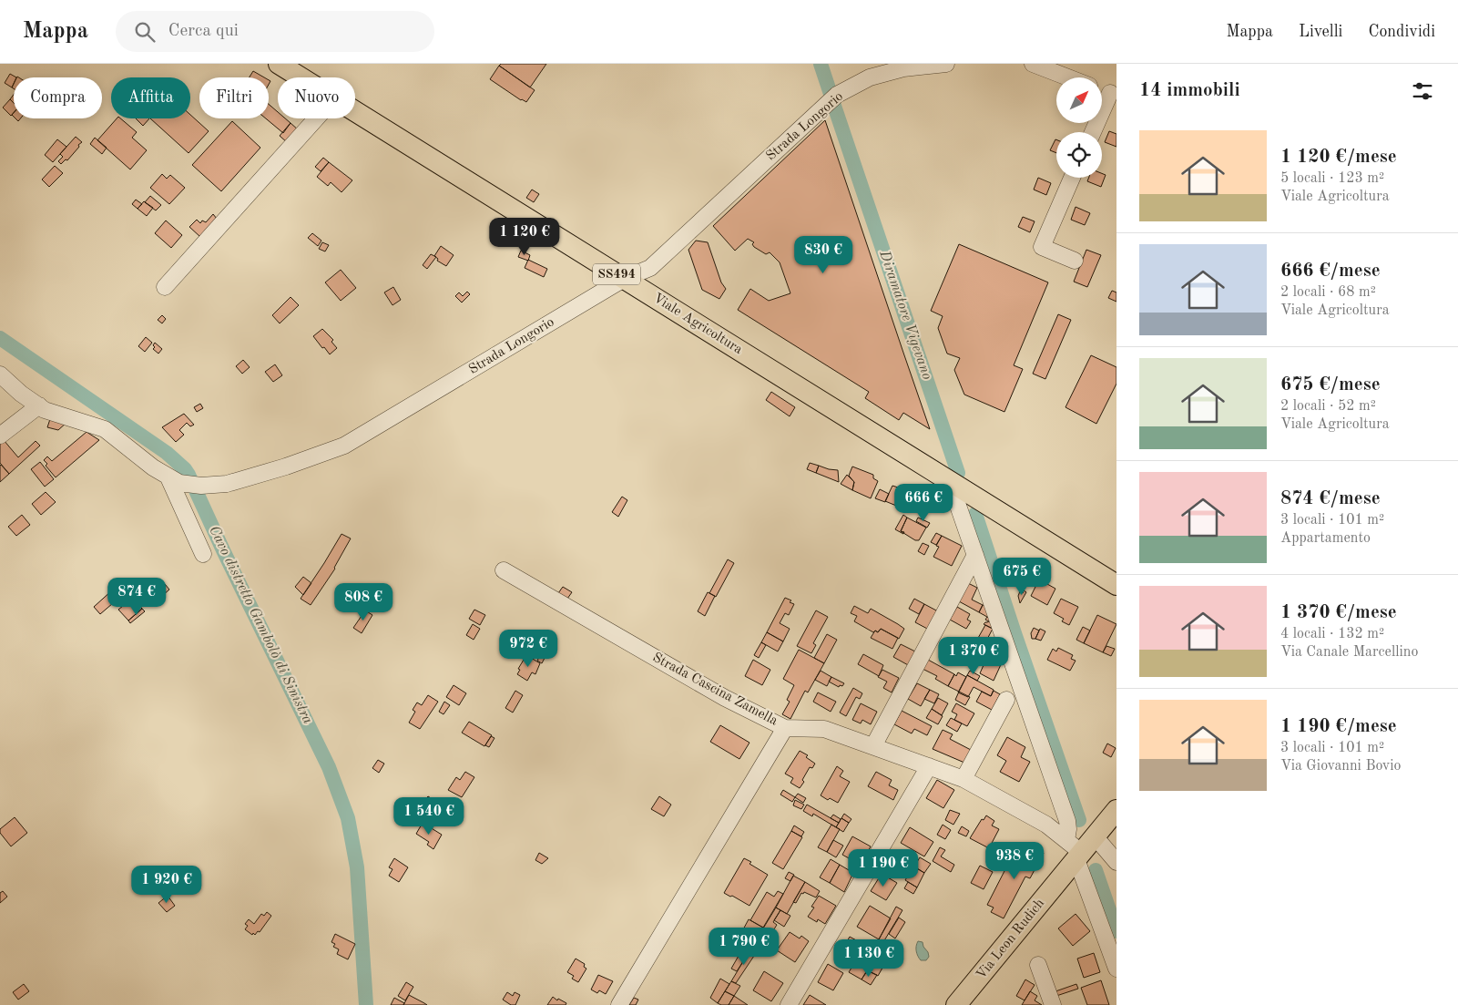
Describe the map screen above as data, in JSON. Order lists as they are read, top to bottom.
{
  "streets": {
    "main road": ["SS494", "Viale Agricoltura", "Via Leon Rudich"],
    "street": ["Strada Longorio", "Strada Cascina Zamella"]
  },
  "crossings": [
    ["Strada Longorio", "Viale Agricoltura"],
    ["Strada Cascina Zamella", "Via Leon Rudich"]
  ],
  "water": ["Diramatore Vigevano", "Cavo distretto Gambolò di Sinistra"],
  "north": "top right",
  "page": {
    "header": "Mappa",
    "search": "Cerca qui",
    "nav": ["Mappa", "Livelli", "Condividi"],
    "heading": "14 immobili",
    "chip": [
      "Compra",
      "Affitta",
      "Filtri",
      "Nuovo"
    ],
    "list": [
      {
        "name": "1 120 €/mese",
        "note": "5 locali · 123 m² · Viale Agricoltura"
      },
      {
        "name": "666 €/mese",
        "note": "2 locali · 68 m² · Viale Agricoltura"
      },
      {
        "name": "675 €/mese",
        "note": "2 locali · 52 m² · Viale Agricoltura"
      },
      {
        "name": "874 €/mese",
        "note": "3 locali · 101 m² · Appartamento"
      },
      {
        "name": "1 370 €/mese",
        "note": "4 locali · 132 m² · Via Canale Marcellino"
      },
      {
        "name": "1 190 €/mese",
        "note": "3 locali · 101 m² · Via Giovanni Bovio"
      }
    ],
    "price": [
      "1 120 €",
      "830 €",
      "666 €",
      "675 €",
      "874 €",
      "808 €",
      "972 €",
      "1 370 €",
      "1 540 €",
      "938 €",
      "1 190 €",
      "1 920 €",
      "1 790 €",
      "1 130 €"
    ]
  }
}
